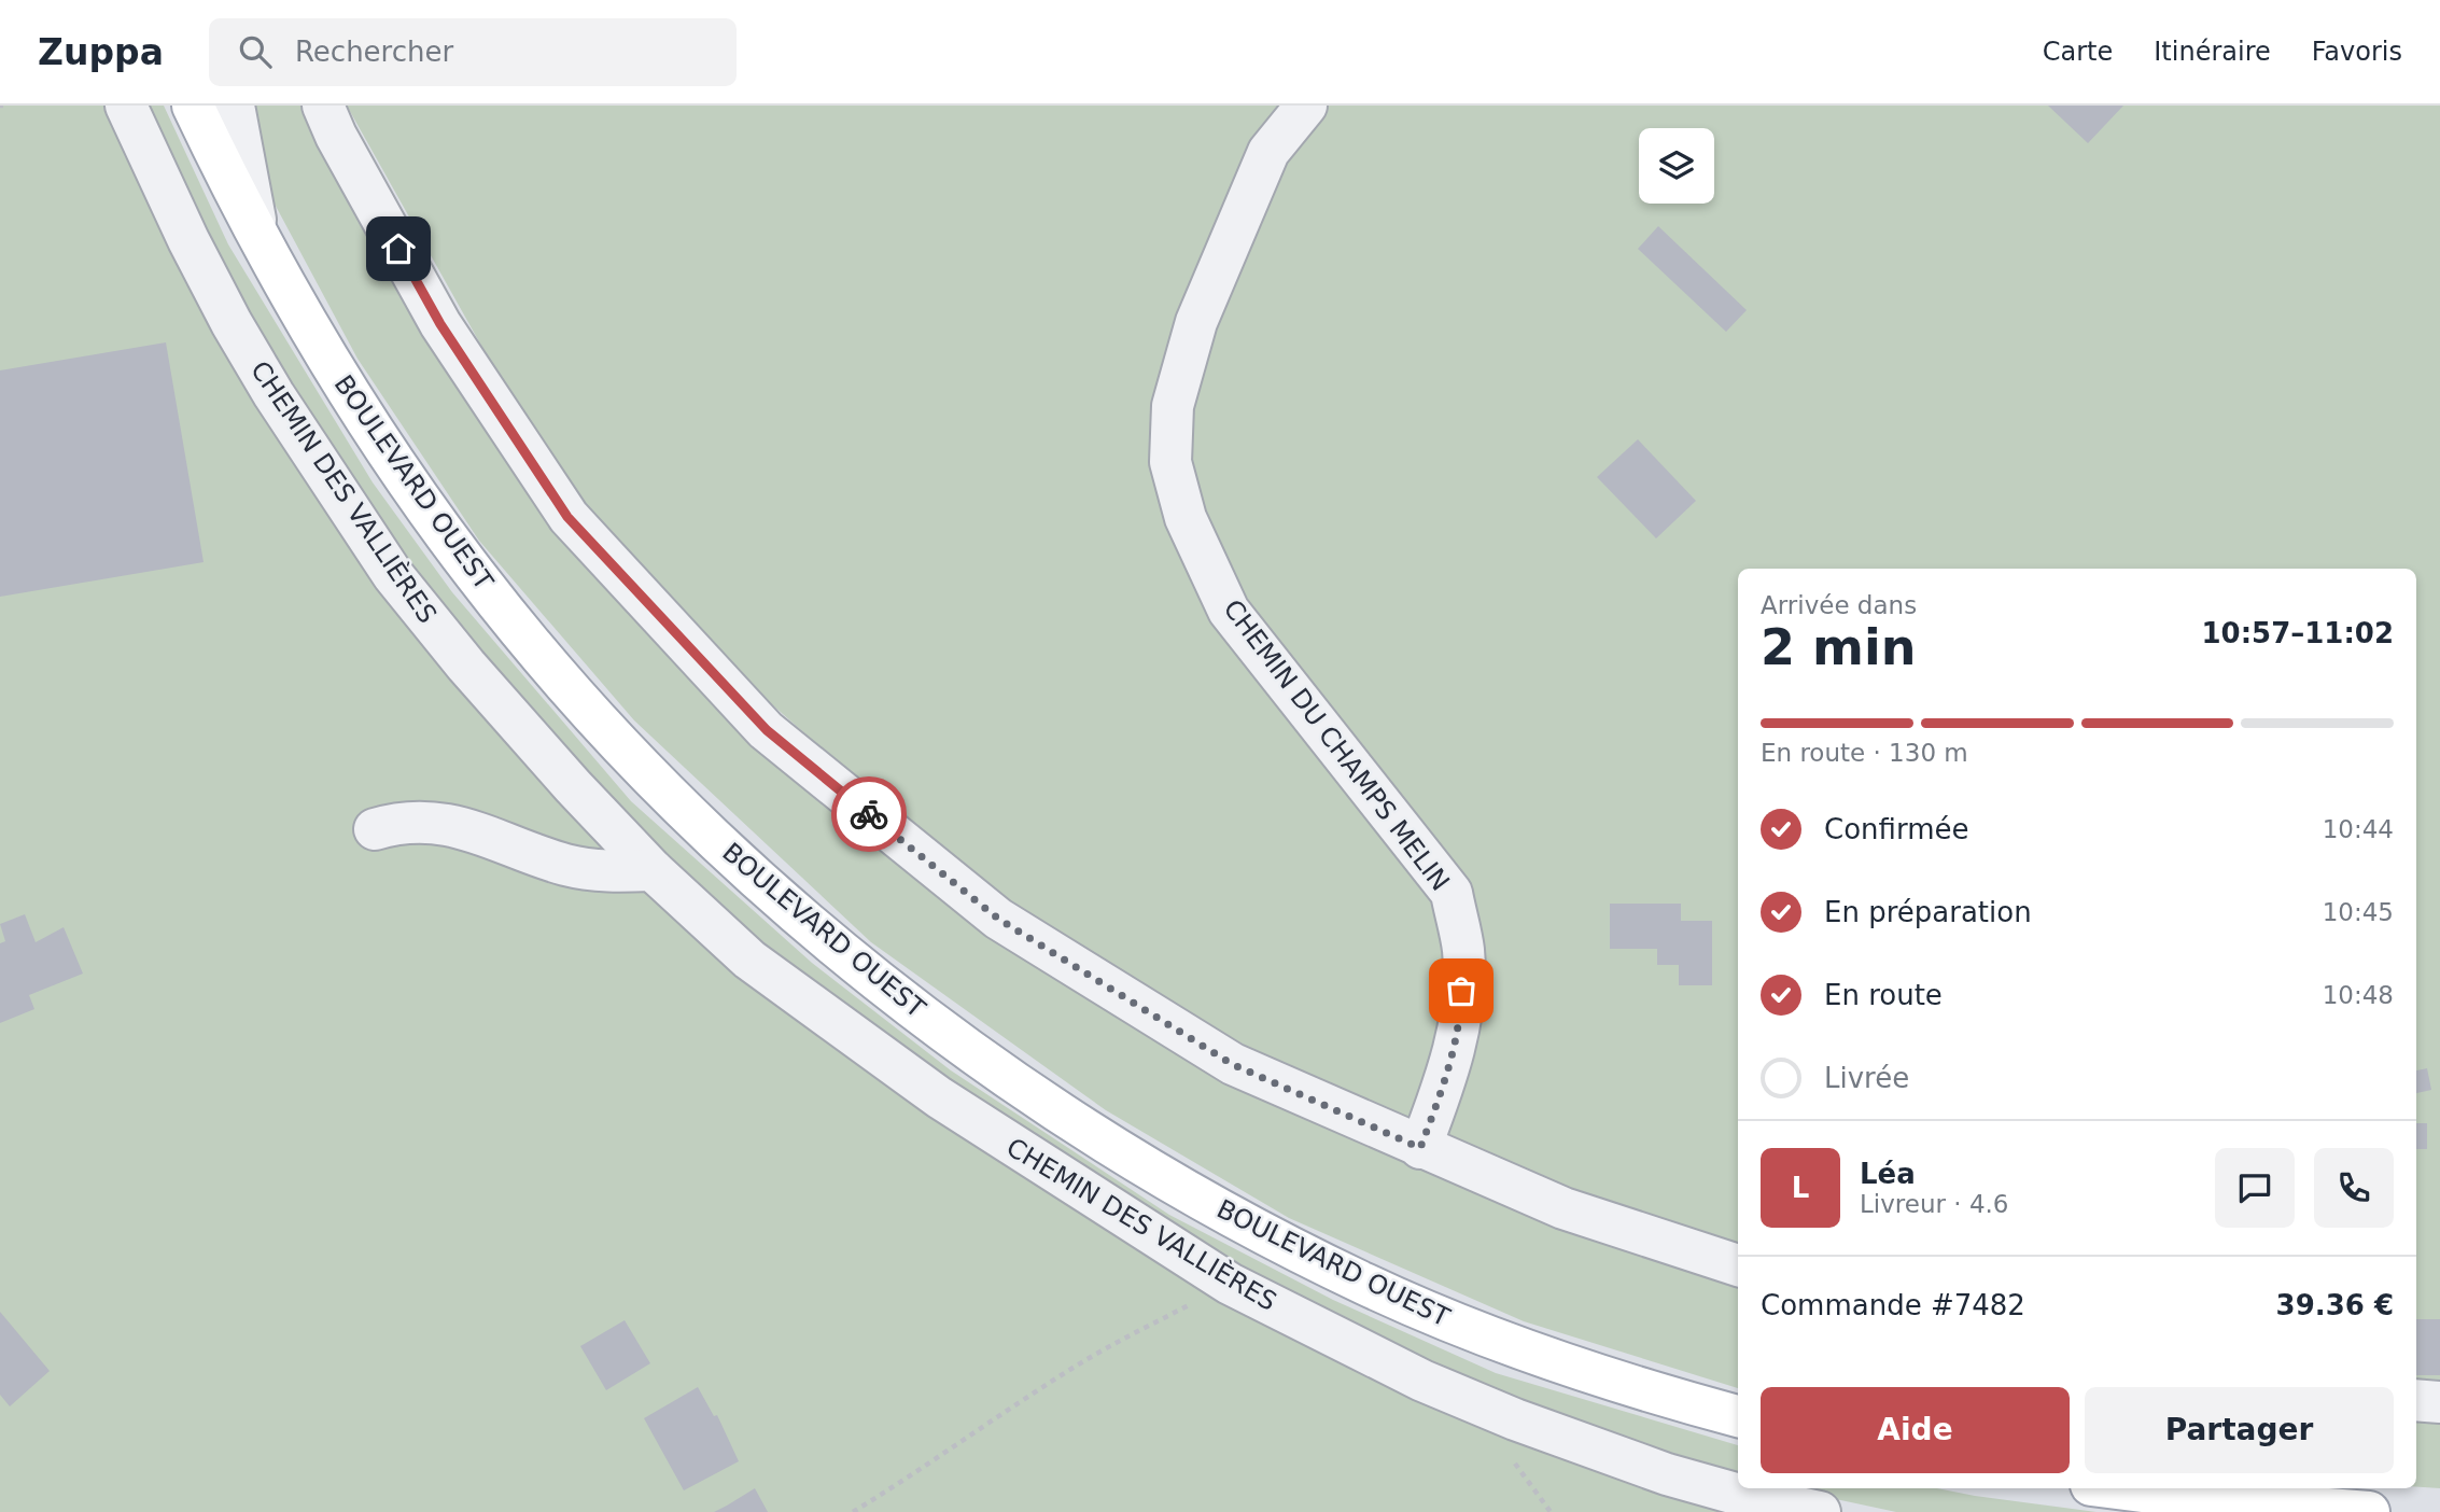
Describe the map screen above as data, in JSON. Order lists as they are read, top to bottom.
{
  "streets": {
    "main road": ["BOULEVARD OUEST"],
    "street": ["CHEMIN DES VALLIÈRES", "CHEMIN DU CHAMPS MELIN"]
  },
  "page": {
    "header": "Zuppa",
    "search": "Rechercher",
    "nav": ["Carte", "Itinéraire", "Favoris"],
    "heading": ["2 min", "Arrivée dans", "10:57–11:02"],
    "panel": [
      "Léa",
      "Livreur · 4.6",
      "Commande #7482",
      "39.36 €"
    ],
    "bar": "En route · 130 m",
    "list": [
      ["Confirmée", "10:44"],
      ["En préparation", "10:45"],
      ["En route", "10:48"],
      "Livrée"
    ],
    "round": "L",
    "buttons": ["Aide", "Partager"]
  }
}
